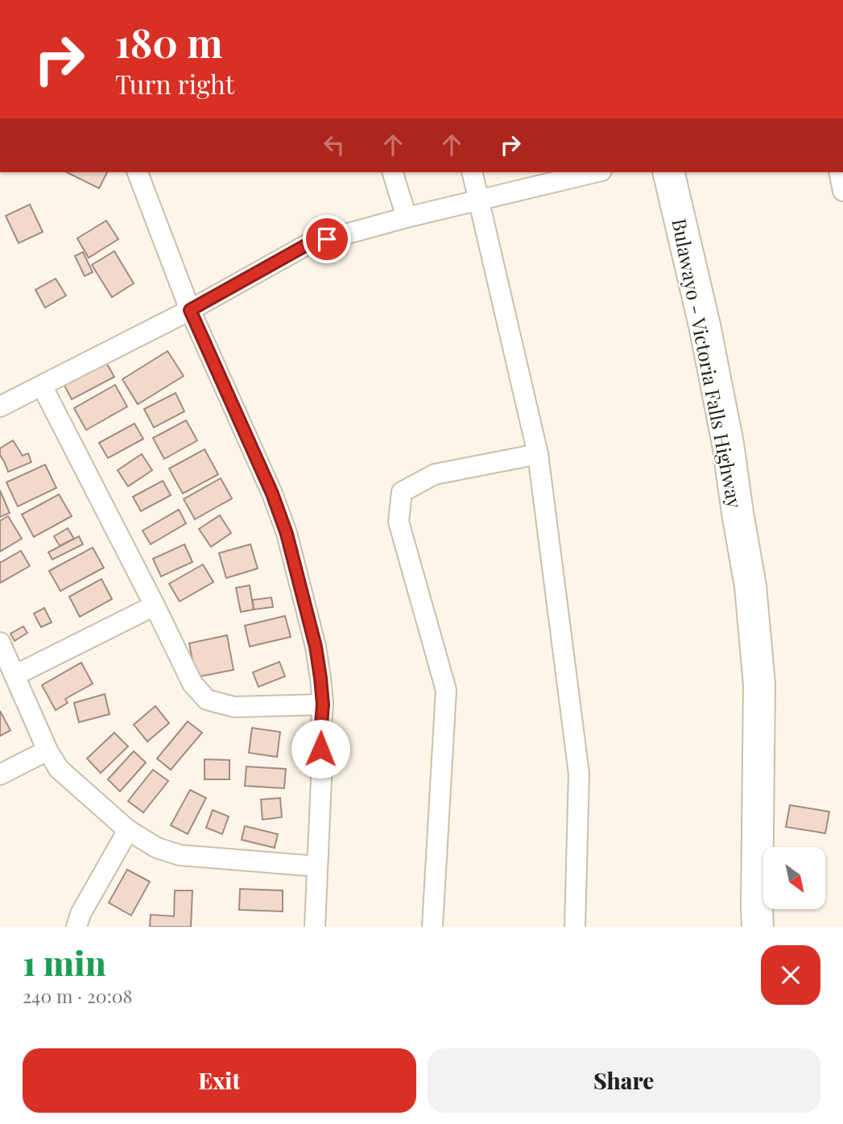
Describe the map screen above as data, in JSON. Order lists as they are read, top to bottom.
{
  "streets": {
    "highway": ["Bulawayo - Victoria Falls Highway"]
  },
  "north": "bottom right",
  "page": {
    "turn": ["180 m", "Turn right"],
    "heading": ["1 min", "240 m · 20:08"],
    "buttons": ["Exit", "Share"]
  }
}
